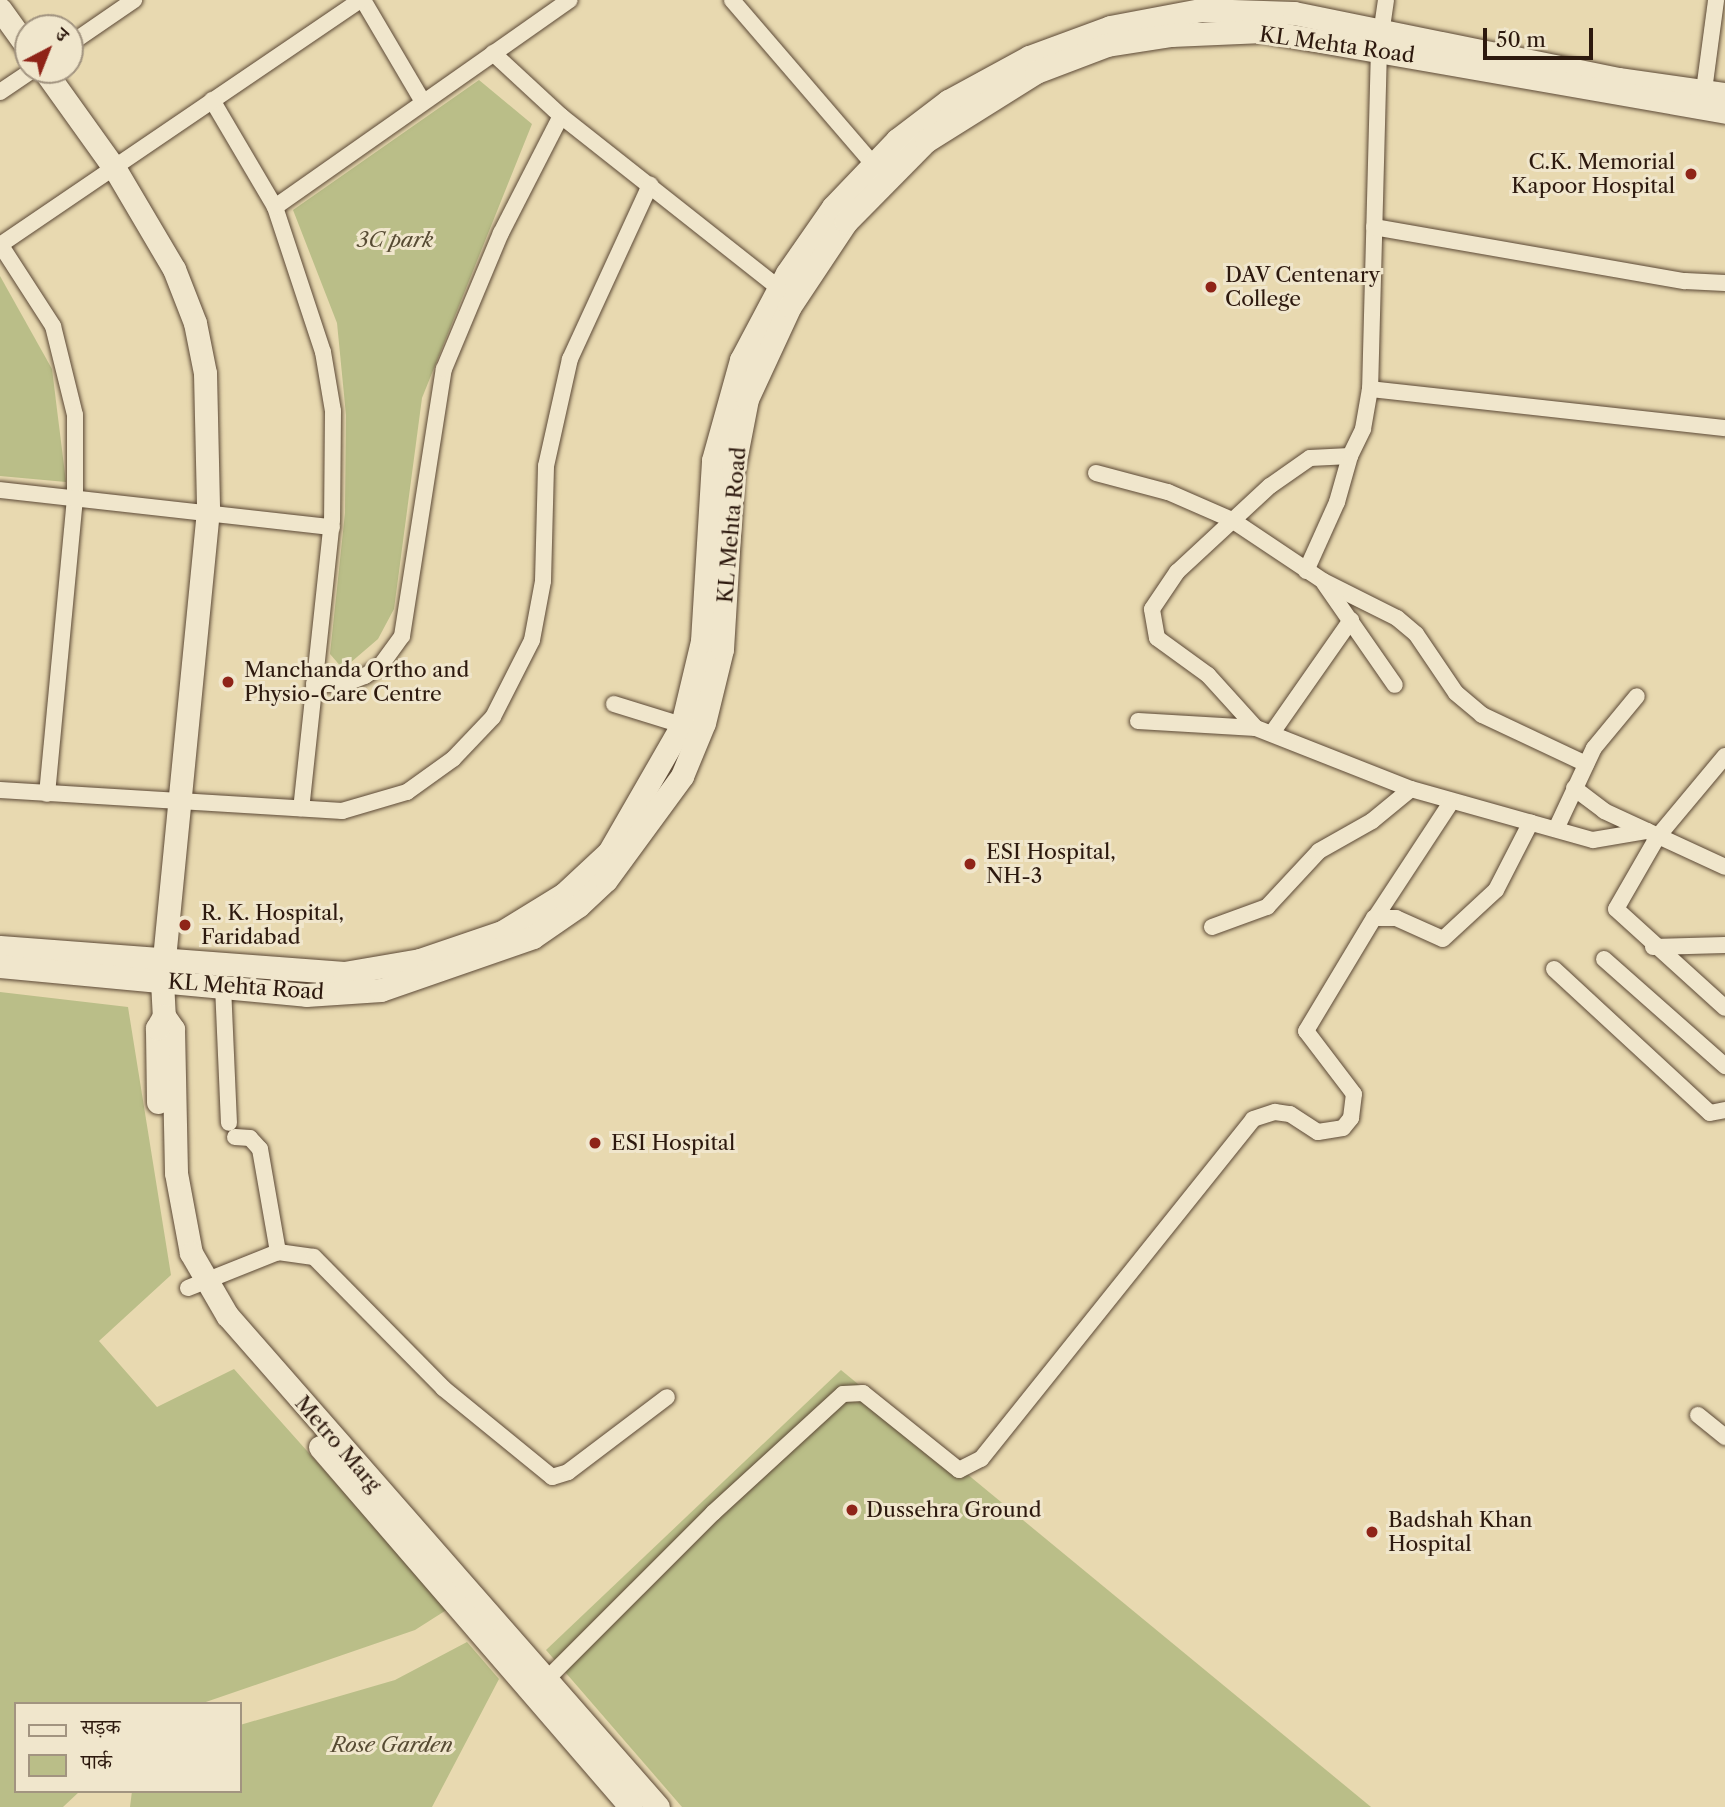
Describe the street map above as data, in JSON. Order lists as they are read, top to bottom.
{
  "streets": {
    "street": ["KL Mehta Road", "Metro Marg"]
  },
  "crossings": [
    ["KL Mehta Road", "Metro Marg"]
  ],
  "parks": ["3C park", "Rose Garden"],
  "places": [
    "C.K. Memorial Kapoor Hospital",
    "DAV Centenary College",
    "Manchanda Ortho and Physio-Care Centre",
    "ESI Hospital, NH-3",
    "R. K. Hospital, Faridabad",
    "ESI Hospital",
    "Dussehra Ground",
    "Badshah Khan Hospital"
  ],
  "legend": ["सड़क", "पार्क"],
  "scale_bar": "50 m",
  "north": "top right"
}
